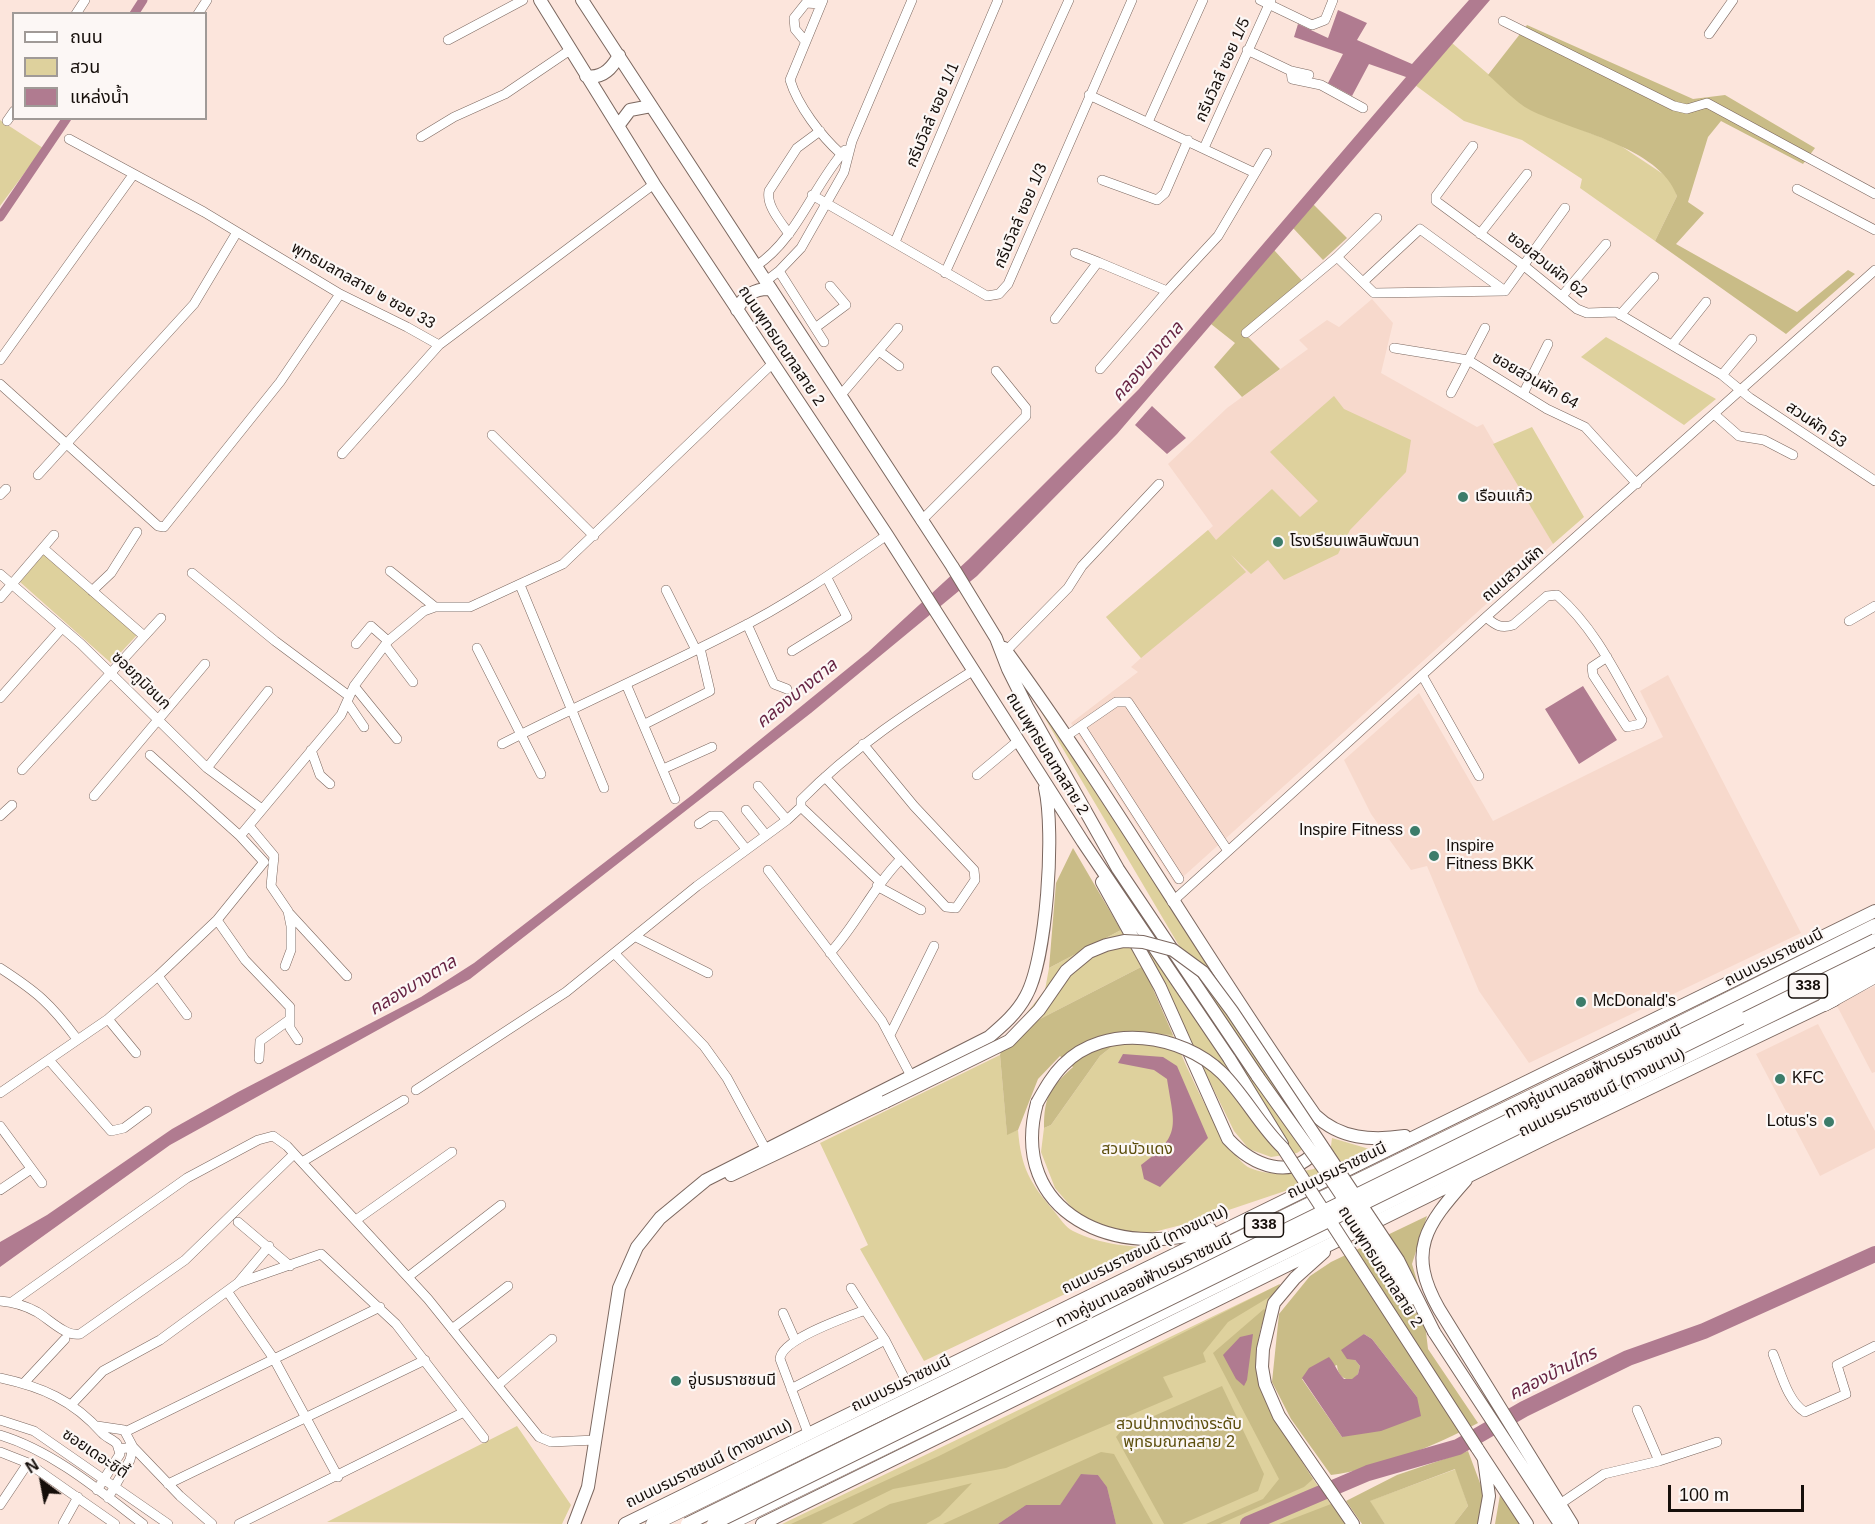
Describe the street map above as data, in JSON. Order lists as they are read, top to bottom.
{
  "streets": {
    "highway": ["ถนนบรมราชชนนี", "338"],
    "main road": ["ถนนพุทธมณฑลสาย 2", "ทางคู่ขนานลอยฟ้าบรมราชชนนี", "ถนนบรมราชชนนี (ทางขนาน)"],
    "street": [
      "กรีนวิลล์ ซอย 1/5",
      "กรีนวิลล์ ซอย 1/1",
      "กรีนวิลล์ ซอย 1/3",
      "ซอยสวนผัก 62",
      "พุทธมลฑลสาย ๒ ซอย 33",
      "ซอยสวนผัก 64",
      "สวนผัก 53",
      "ถนนสวนผัก",
      "ซอยภูมิชนก",
      "ซอยเดอะซิตี้"
    ]
  },
  "crossings": [
    ["กรีนวิลล์ ซอย 1/1", "กรีนวิลล์ ซอย 1/3"],
    ["ซอยสวนผัก 62", "สวนผัก 53"],
    ["ซอยสวนผัก 62", "ถนนสวนผัก"],
    ["พุทธมลฑลสาย ๒ ซอย 33", "ถนนพุทธมณฑลสาย 2"],
    ["ซอยสวนผัก 64", "ถนนสวนผัก"],
    ["สวนผัก 53", "ถนนสวนผัก"]
  ],
  "water": ["คลองบางตาล", "คลองบ้านไทร"],
  "parks": ["สวนบัวแดง", "สวนป่าทางต่างระดับ พุทธมณฑลสาย 2"],
  "places": [
    "เรือนแก้ว",
    "โรงเรียนเพลินพัฒนา",
    "Inspire Fitness",
    "Inspire Fitness BKK",
    "McDonald's",
    "KFC",
    "Lotus's",
    "อู่บรมราชชนนี"
  ],
  "legend": ["ถนน", "สวน", "แหล่งน้ำ"],
  "scale_bar": "100 m",
  "north": "top left"
}
